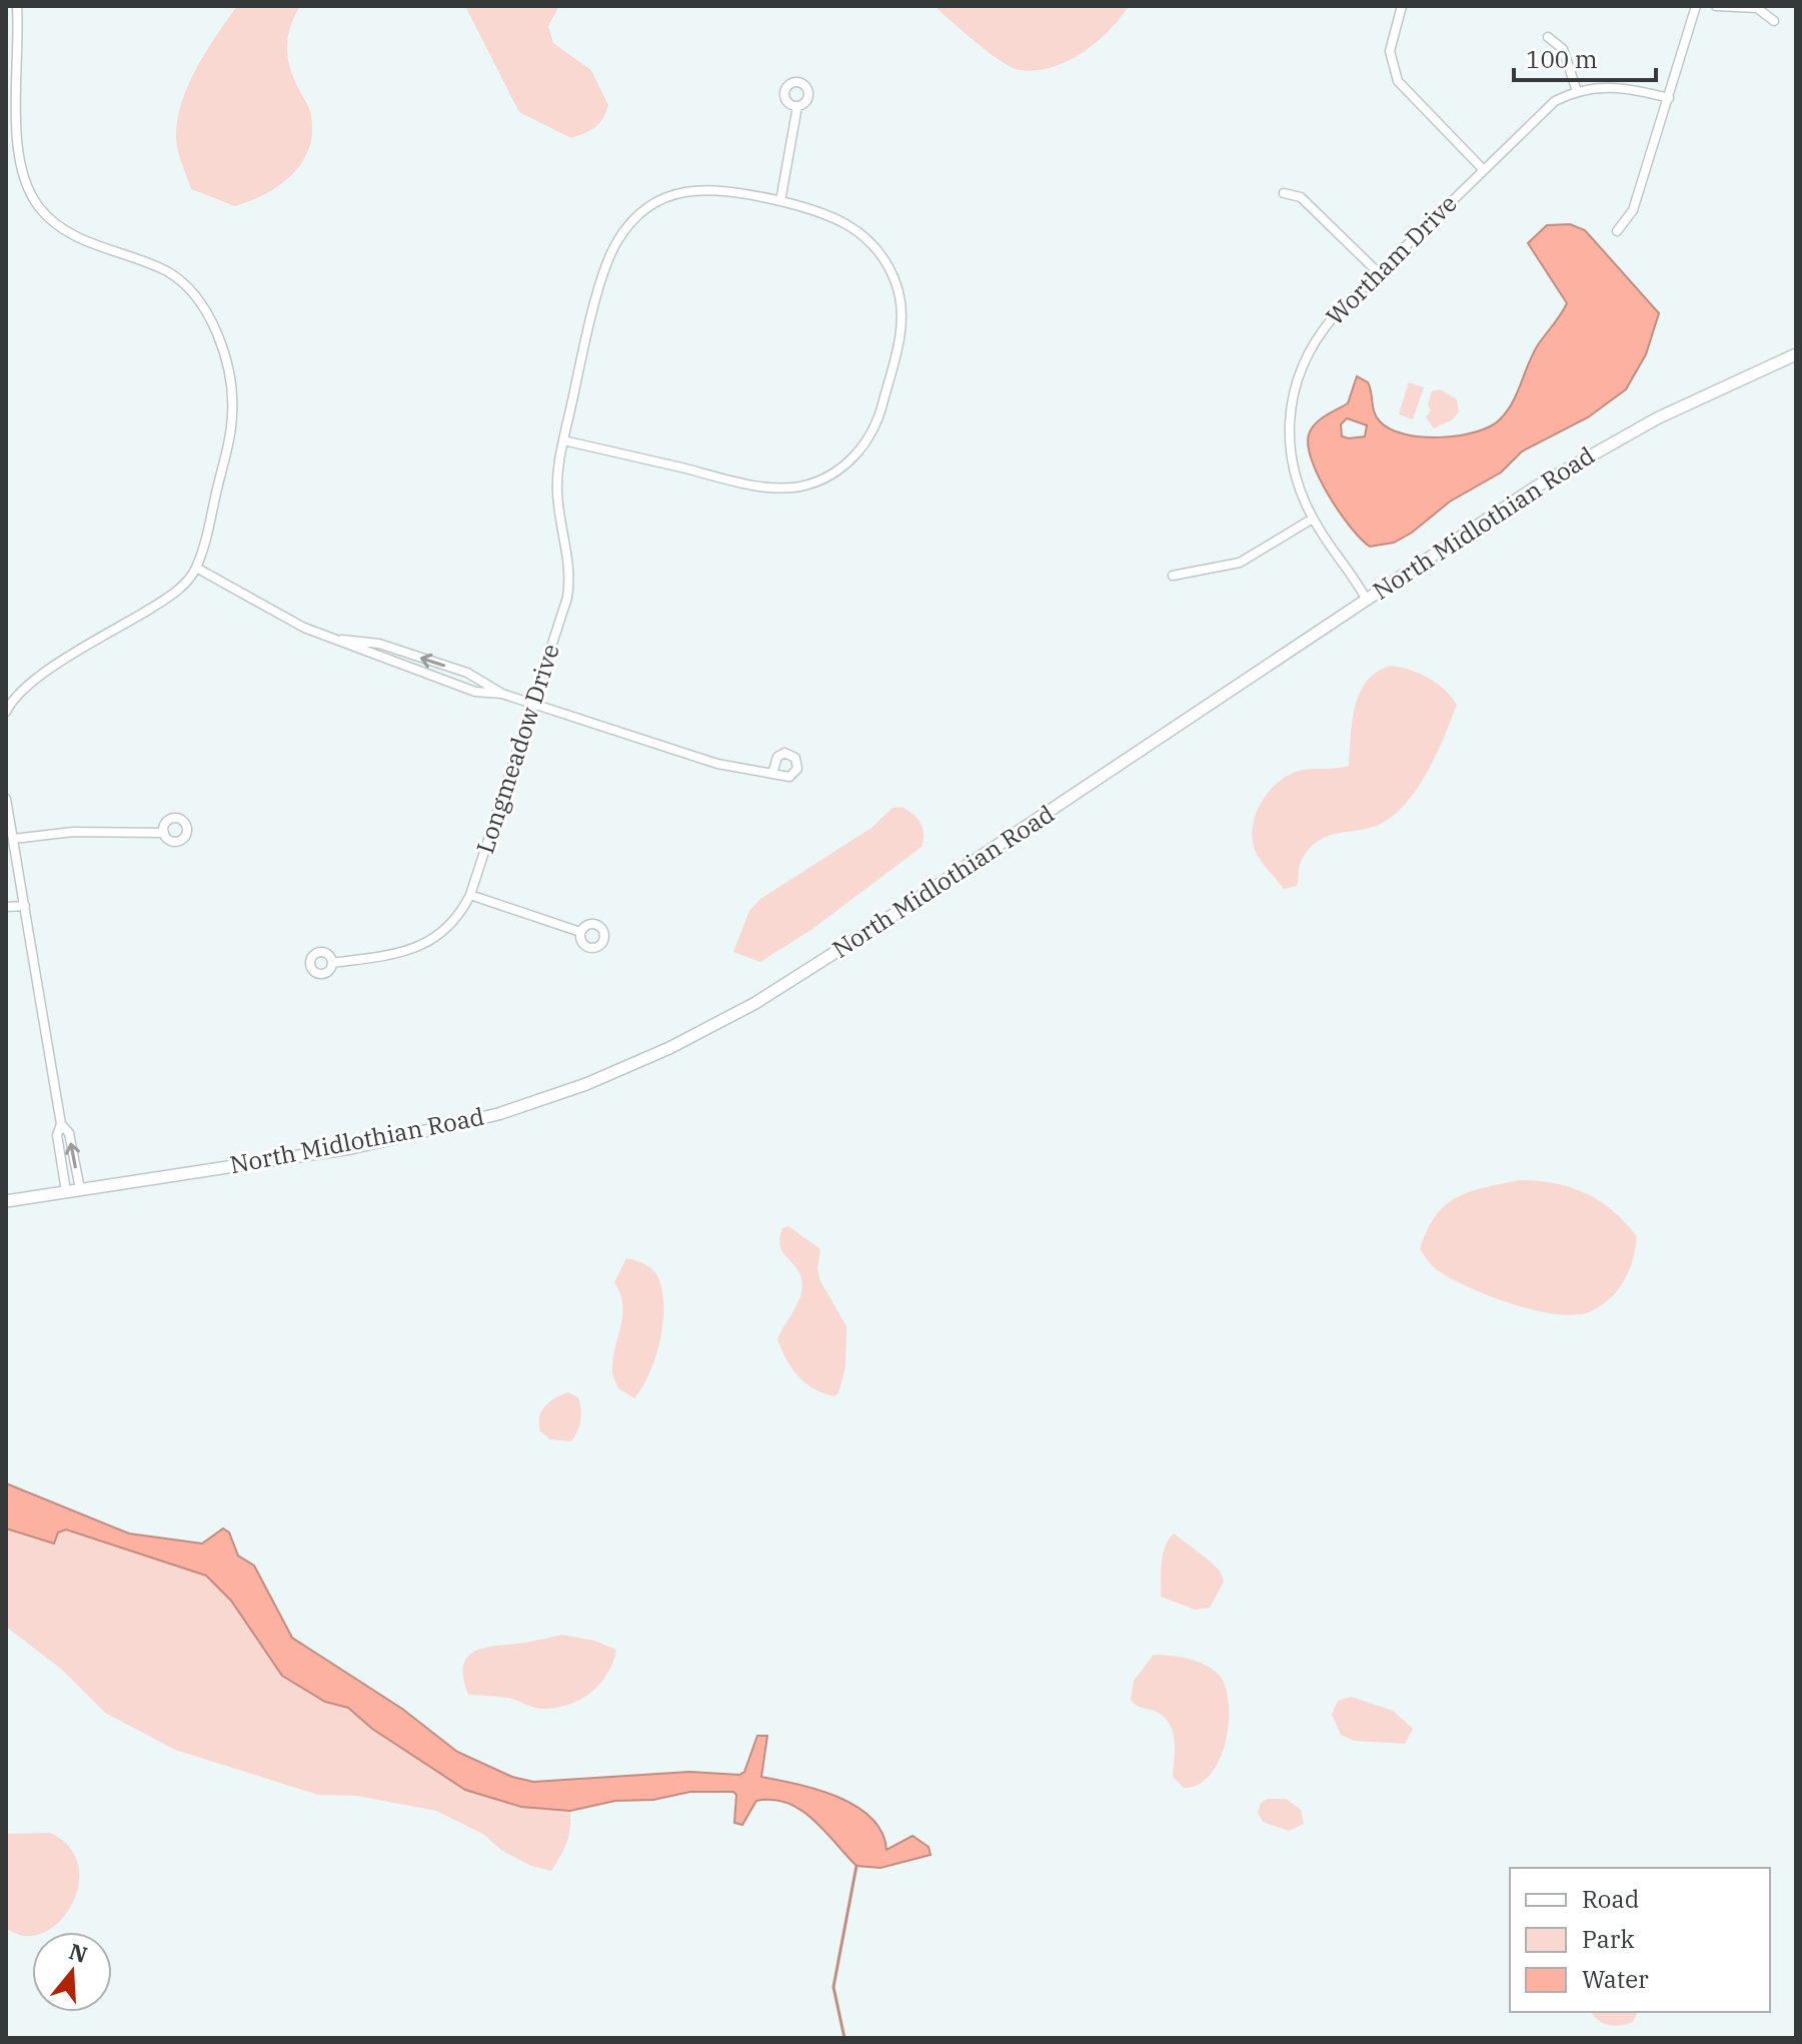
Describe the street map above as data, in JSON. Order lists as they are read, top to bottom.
{
  "streets": {
    "main road": ["North Midlothian Road"],
    "street": ["Wortham Drive", "Longmeadow Drive"]
  },
  "crossings": [
    ["Wortham Drive", "North Midlothian Road"]
  ],
  "legend": ["Road", "Park", "Water"],
  "scale_bar": "100 m",
  "north": "top"
}
